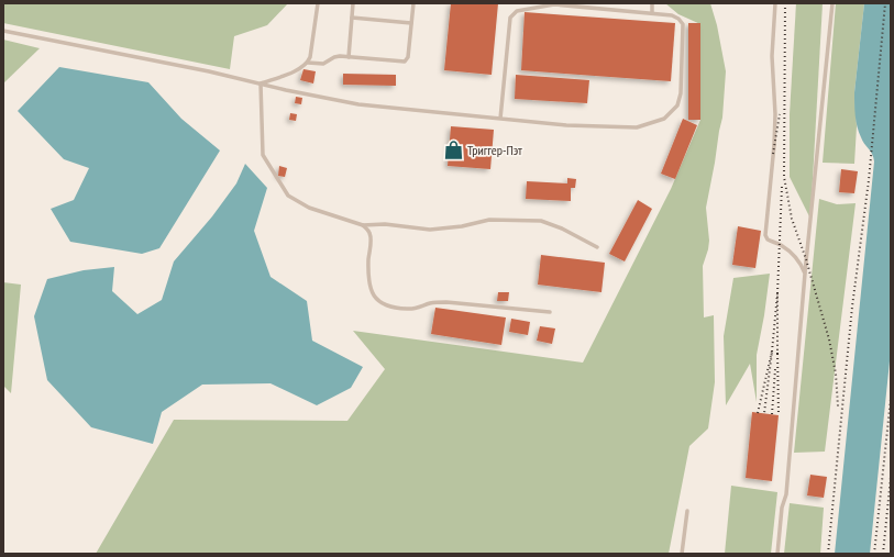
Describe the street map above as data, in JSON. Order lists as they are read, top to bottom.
{
  "places": {
    "shop": ["Триггер-Пэт"]
  }
}
